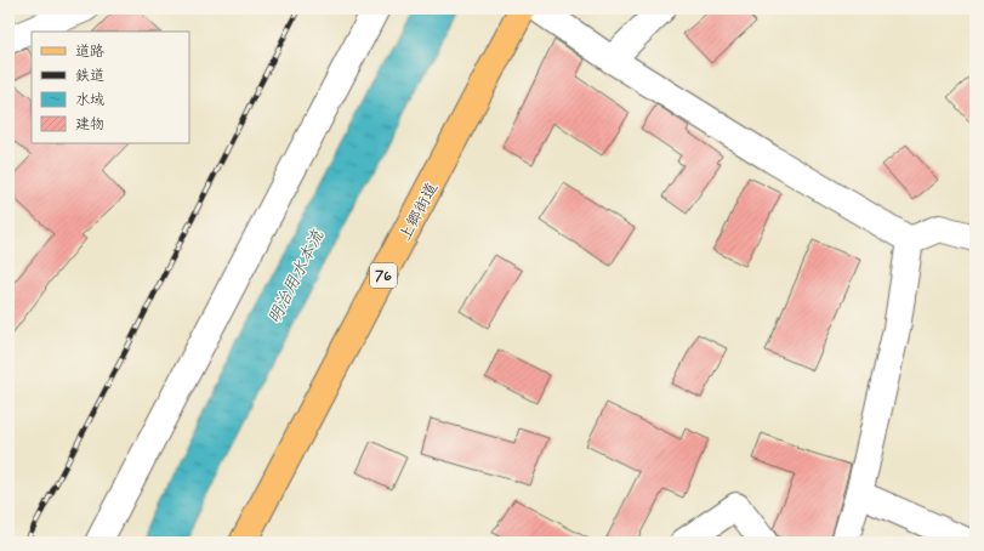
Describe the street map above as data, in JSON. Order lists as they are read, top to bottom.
{
  "streets": {
    "main road": ["上郷街道", "76"]
  },
  "water": ["明治用水本流"],
  "legend": [
    "道路",
    "鉄道",
    "水域",
    "建物"
  ]
}
